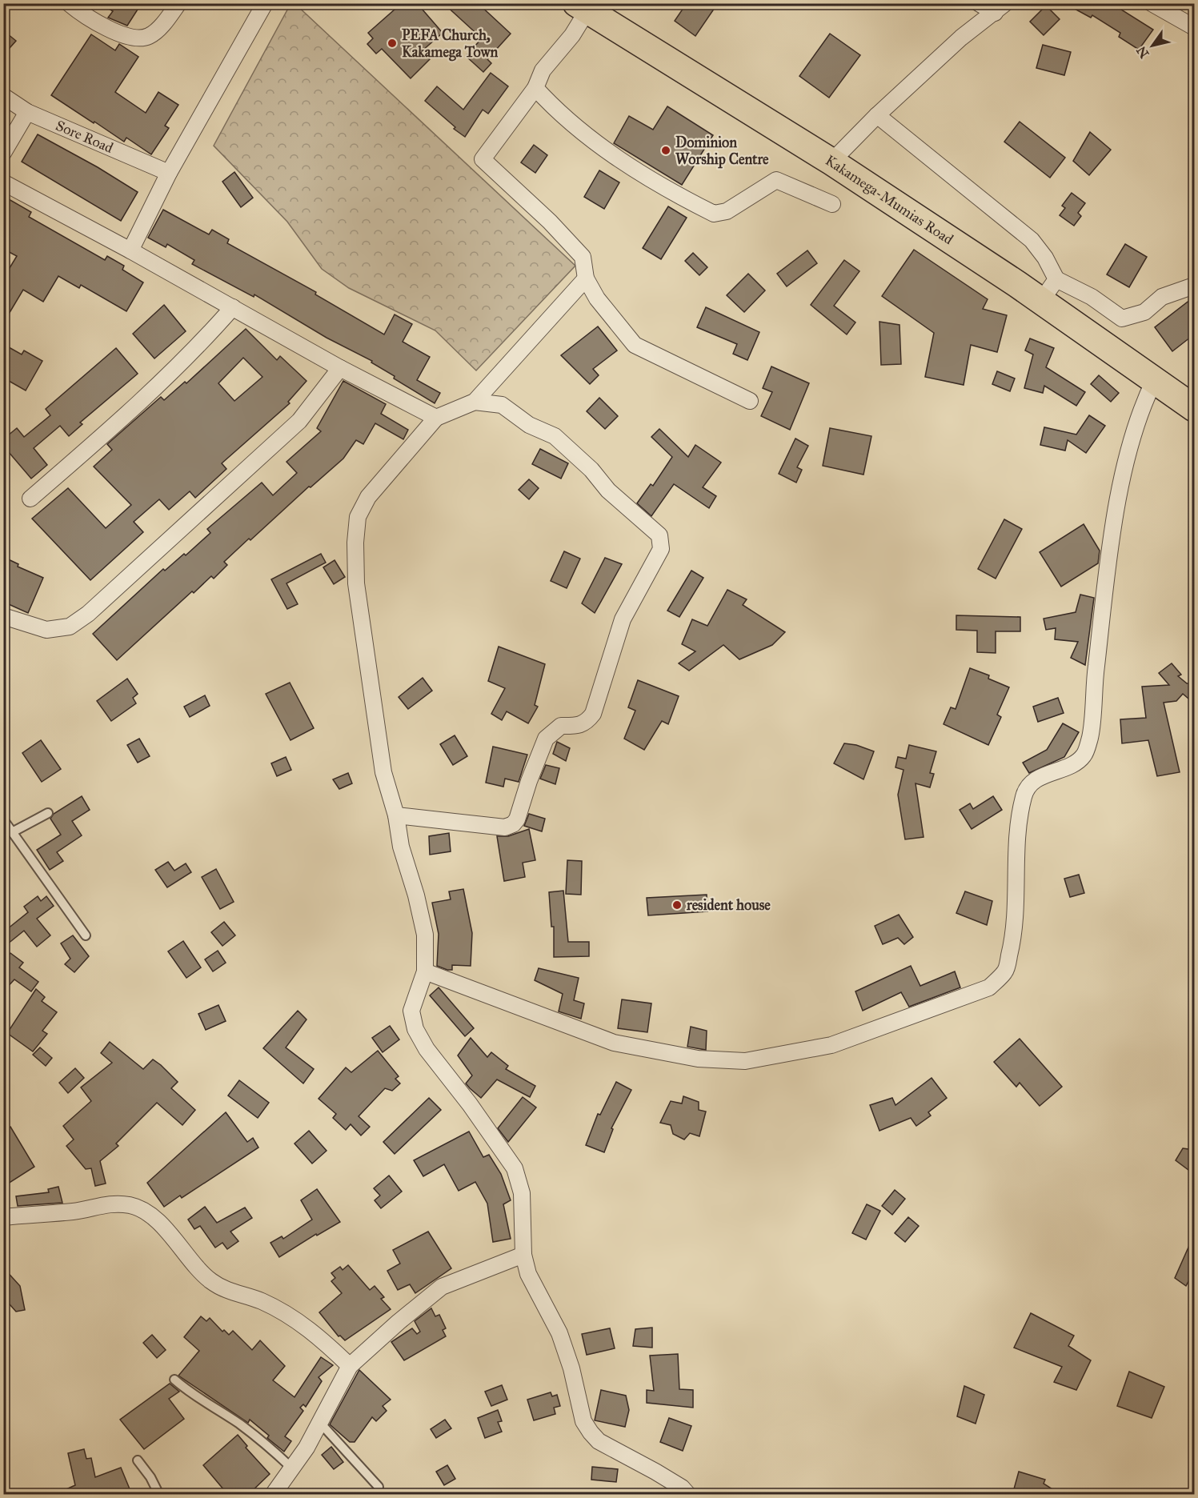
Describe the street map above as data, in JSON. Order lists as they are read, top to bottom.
{
  "streets": {
    "highway": ["Kakamega-Mumias Road"],
    "street": ["Sore Road"]
  },
  "places": ["PEFA Church, Kakamega Town", "Dominion Worship Centre", "resident house"],
  "north": "bottom left"
}
